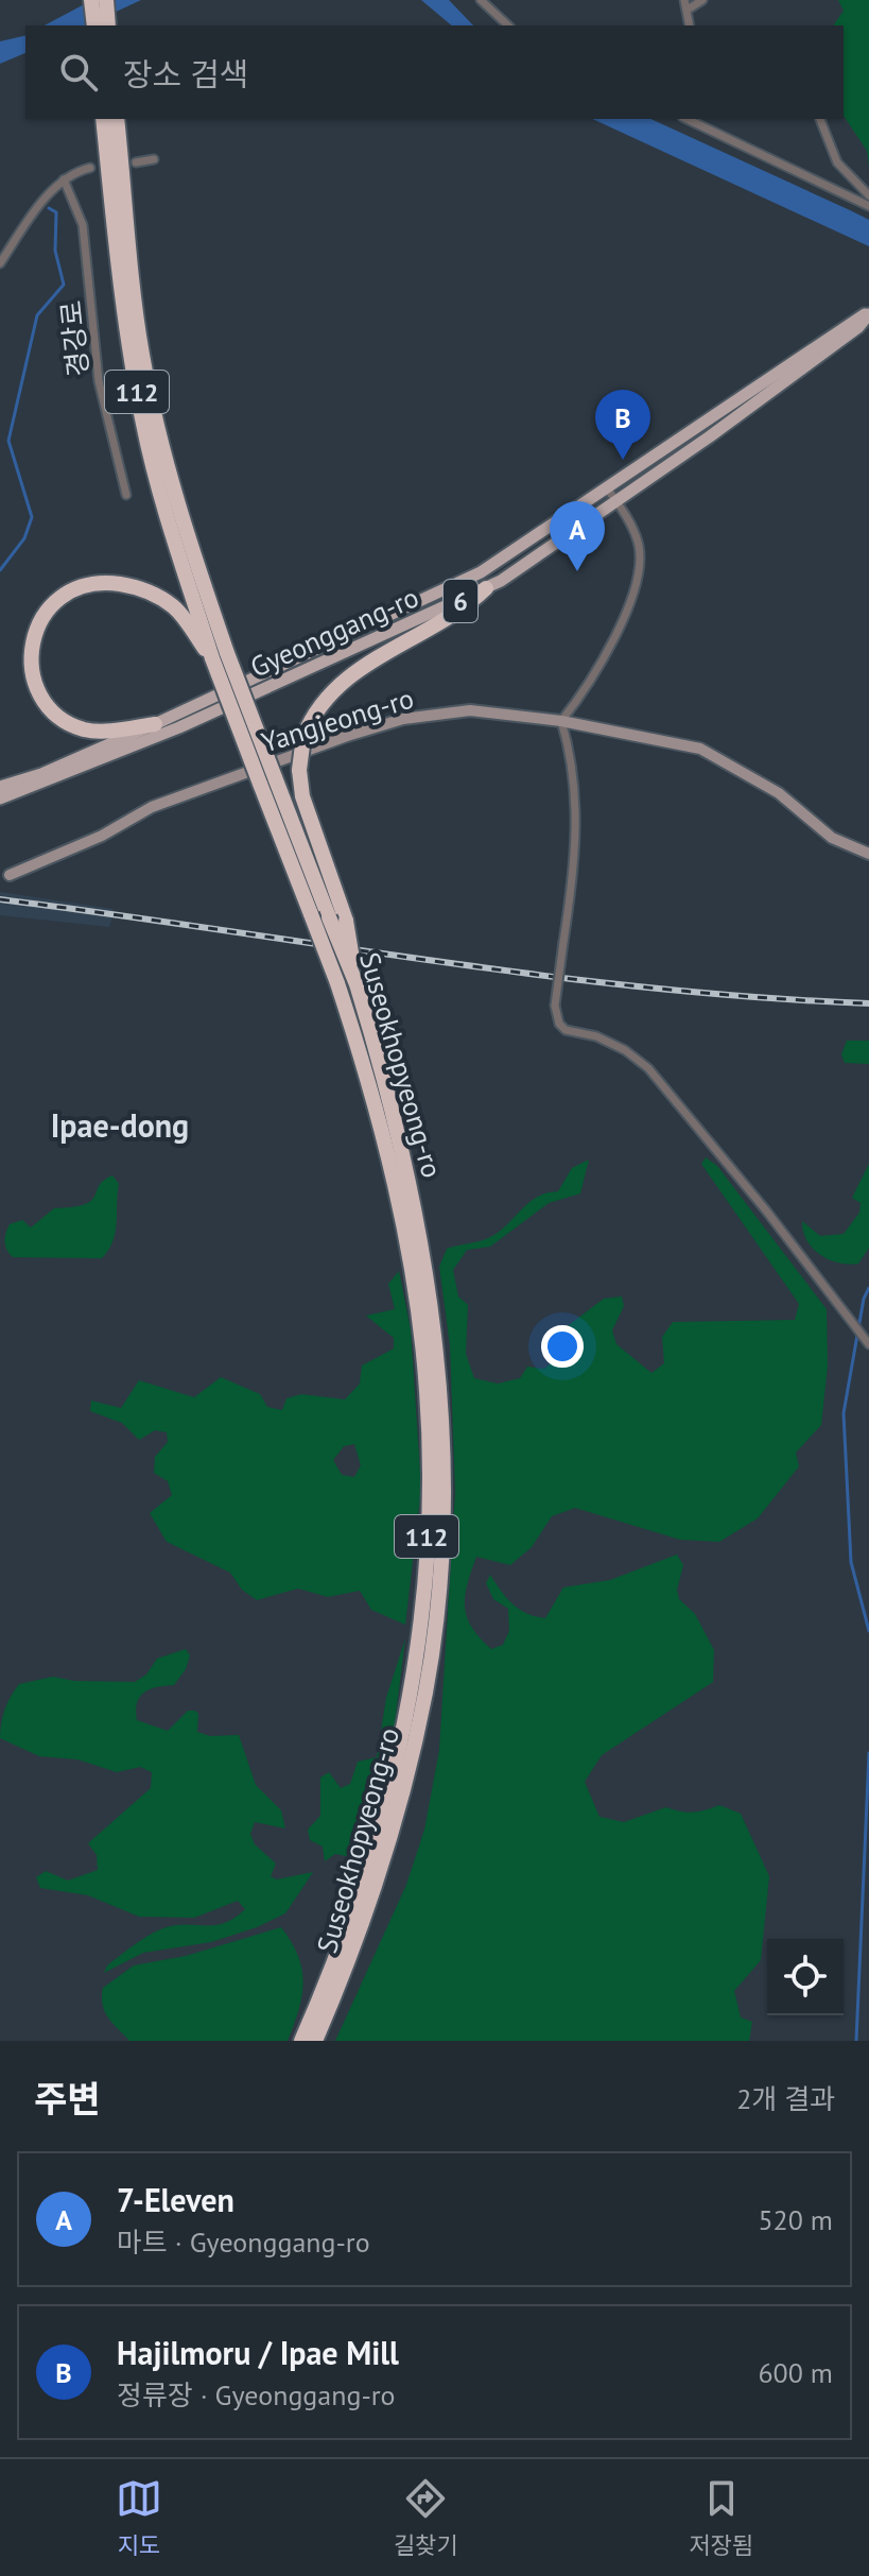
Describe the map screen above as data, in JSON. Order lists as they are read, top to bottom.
{
  "streets": {
    "highway": ["112", "Suseokhopyeong-ro"],
    "main road": ["6", "Gyeonggang-ro", "Yangjeong-ro"],
    "street": ["경강로"]
  },
  "districts": ["Ipae-dong"],
  "page": {
    "search": "장소 검색",
    "pins": ["B", "A"],
    "heading": ["주변", "2개 결과"],
    "list": [
      {
        "mark": "A",
        "name": "7-Eleven",
        "note": "마트 · Gyeonggang-ro",
        "value": "520 m"
      },
      {
        "mark": "B",
        "name": "Hajilmoru / Ipae Mill",
        "note": "정류장 · Gyeonggang-ro",
        "value": "600 m"
      }
    ],
    "nav": ["지도", "길찾기", "저장됨"]
  }
}
